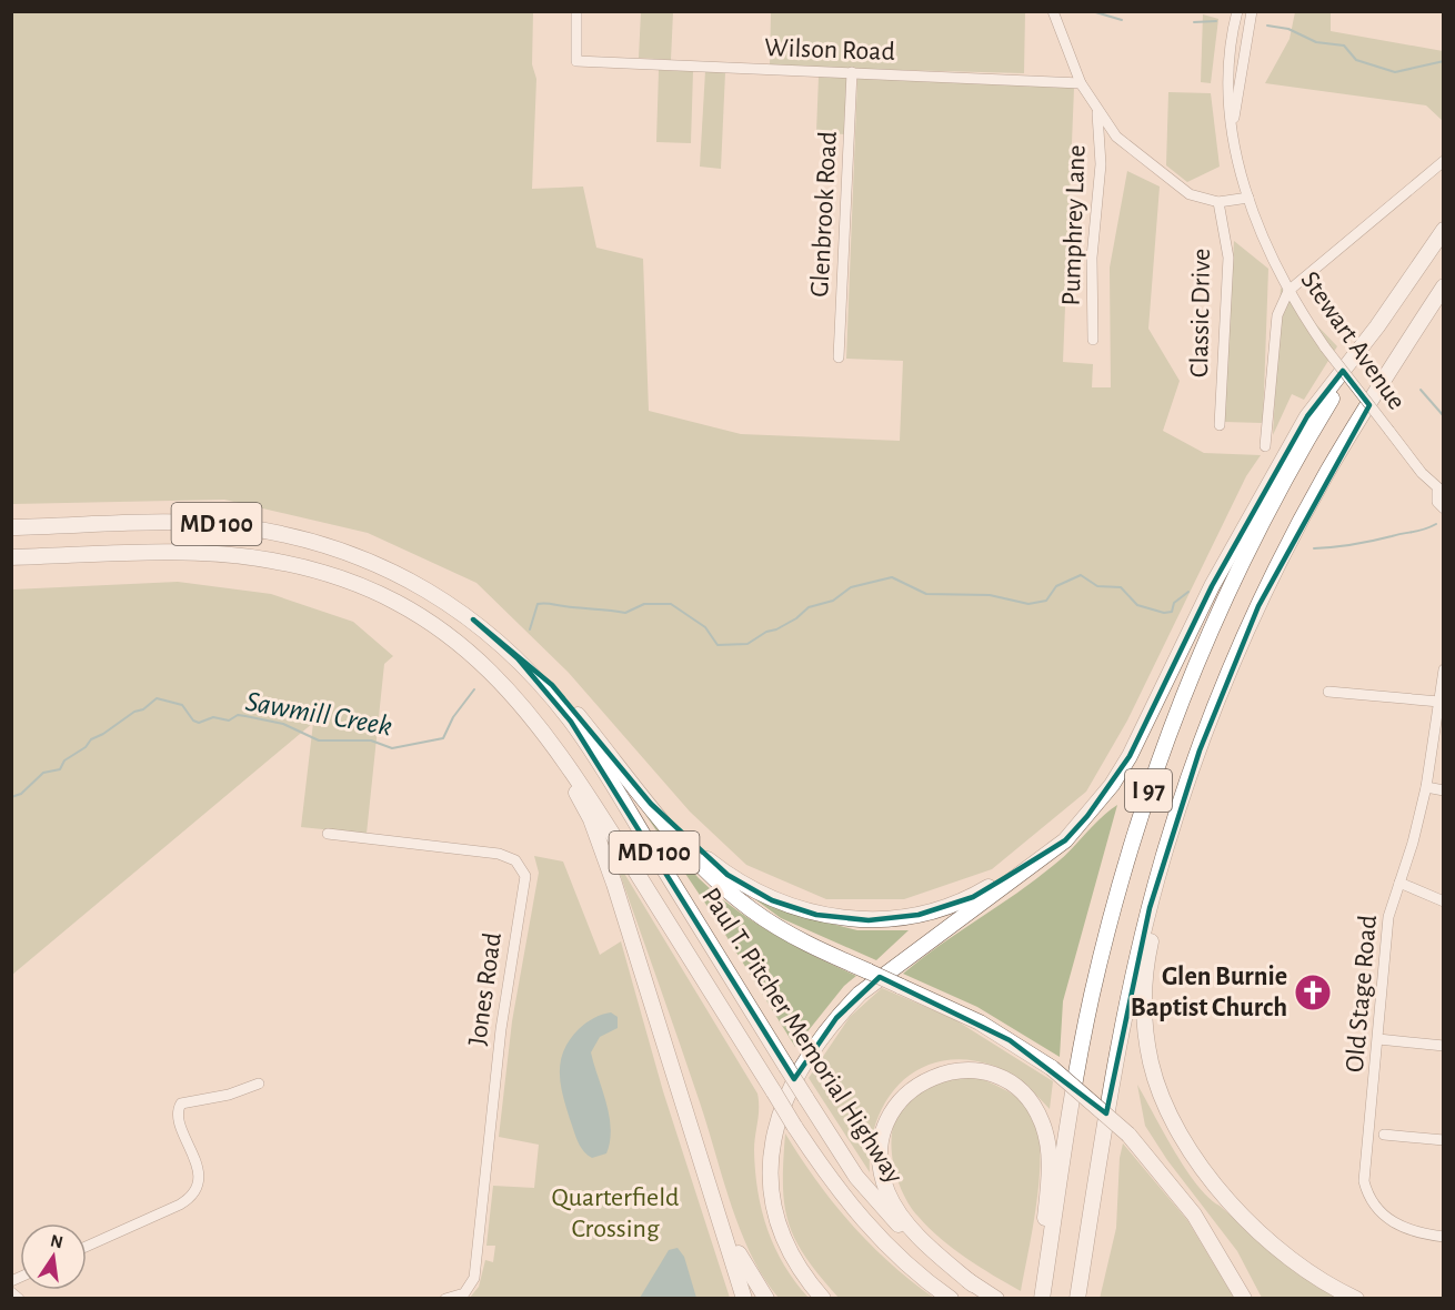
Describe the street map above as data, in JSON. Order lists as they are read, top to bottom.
{
  "streets": {
    "highway": ["MD 100", "I 97", "Paul T. Pitcher Memorial Highway"],
    "street": [
      "Wilson Road",
      "Glenbrook Road",
      "Pumphrey Lane",
      "Classic Drive",
      "Stewart Avenue",
      "Jones Road",
      "Old Stage Road"
    ]
  },
  "crossings": [
    ["Wilson Road", "Glenbrook Road"]
  ],
  "water": ["Sawmill Creek"],
  "parks": ["Quarterfield Crossing"],
  "places": {
    "church": ["Glen Burnie Baptist Church"]
  },
  "north": "top"
}
